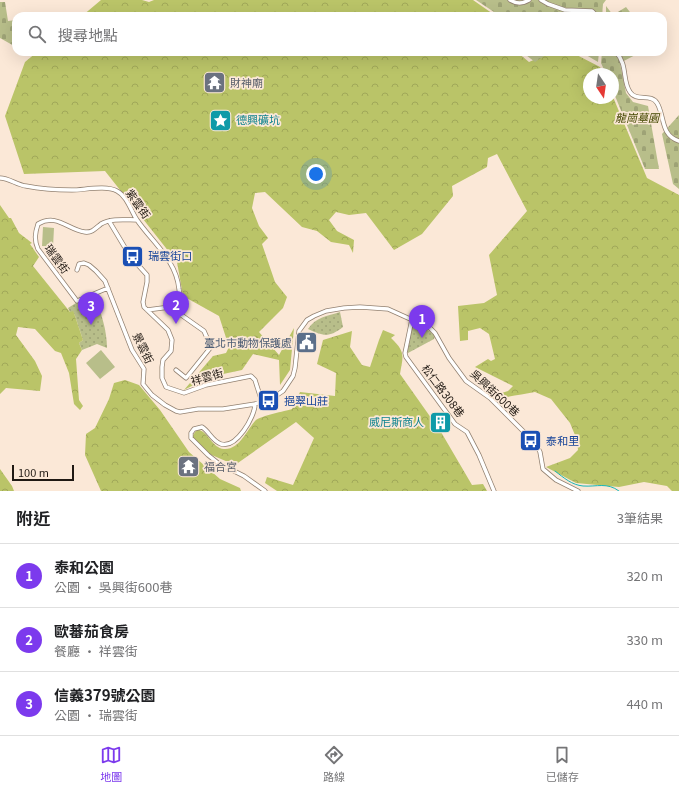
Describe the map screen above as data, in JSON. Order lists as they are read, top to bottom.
{
  "streets": {
    "street": [
      "紫雲街",
      "瑞雲街",
      "景雲街",
      "祥雲街",
      "松仁路308巷",
      "吳興街600巷"
    ]
  },
  "crossings": [
    ["紫雲街", "瑞雲街"],
    ["瑞雲街", "景雲街"],
    ["景雲街", "祥雲街"],
    ["景雲街", "吳興街600巷"],
    ["祥雲街", "吳興街600巷"],
    ["松仁路308巷", "吳興街600巷"]
  ],
  "parks": ["龍崗墓園"],
  "places": {
    "temple": ["財神廟", "福合宮"],
    "place": ["德興礦坑"],
    "bus stop": ["瑞雲街口", "挹翠山莊", "泰和里"],
    "public building": ["臺北市動物保護處"],
    "building": ["威尼斯商人"]
  },
  "scale_bar": "100 m",
  "north": "bottom",
  "page": {
    "search": "搜尋地點",
    "pins": ["2", "3", "1"],
    "scale": "100 m",
    "heading": ["附近", "3筆結果"],
    "list": [
      {
        "mark": "1",
        "name": "泰和公園",
        "note": "公園 · 吳興街600巷",
        "value": "320 m"
      },
      {
        "mark": "2",
        "name": "歐蕃茄食房",
        "note": "餐廳 · 祥雲街",
        "value": "330 m"
      },
      {
        "mark": "3",
        "name": "信義379號公園",
        "note": "公園 · 瑞雲街",
        "value": "440 m"
      }
    ],
    "nav": ["地圖", "路線", "已儲存"]
  }
}
